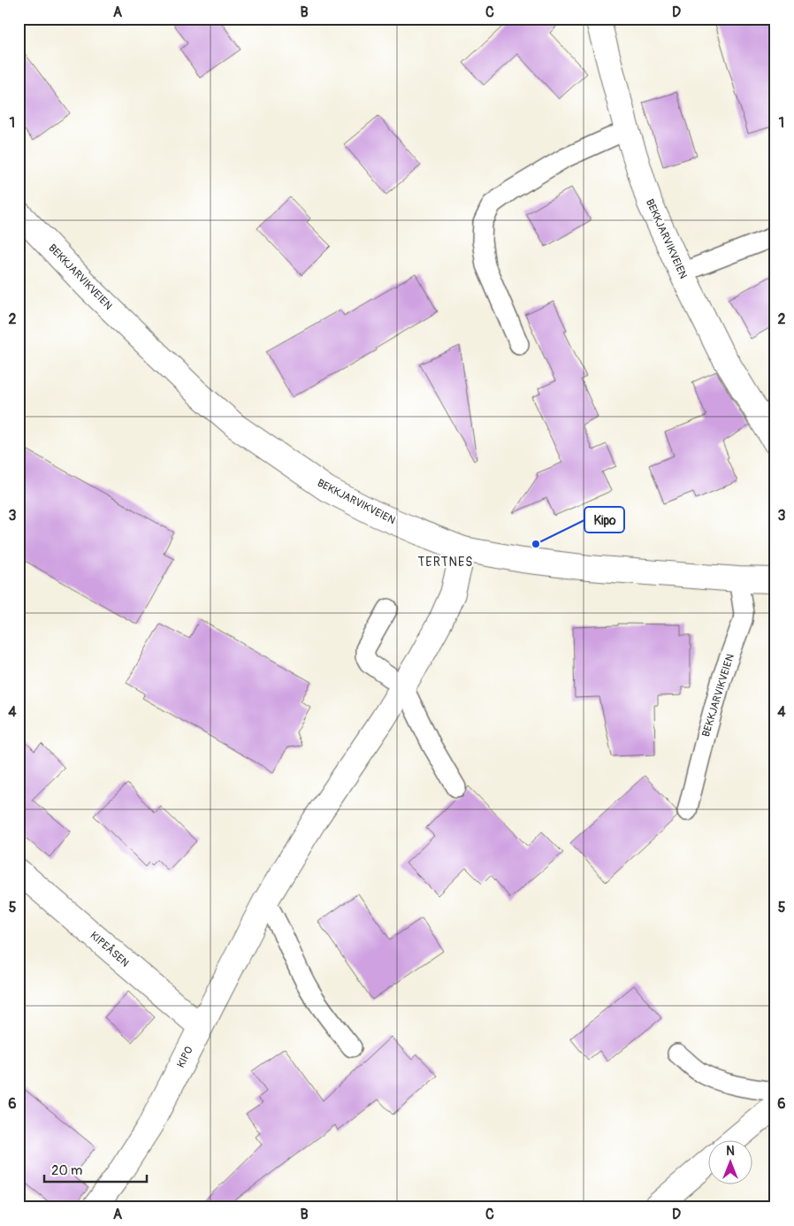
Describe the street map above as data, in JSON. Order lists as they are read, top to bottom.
{
  "streets": {
    "street": ["BEKKJARVIKVEIEN", "KIPEÅSEN", "KIPO"]
  },
  "crossings": [
    ["BEKKJARVIKVEIEN", "KIPO"],
    ["KIPEÅSEN", "KIPO"]
  ],
  "districts": ["TERTNES"],
  "places": ["Kipo"],
  "scale_bar": "20 m",
  "north": "top",
  "grid": {
    "columns": [
      "A",
      "B",
      "C",
      "D"
    ],
    "rows": [
      "1",
      "2",
      "3",
      "4",
      "5",
      "6"
    ]
  }
}
